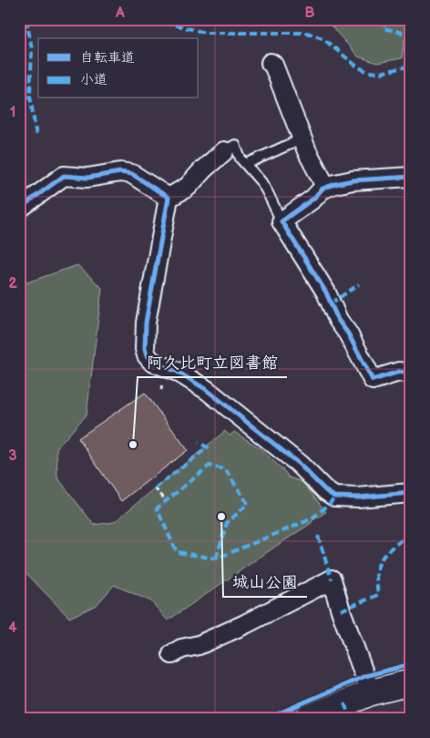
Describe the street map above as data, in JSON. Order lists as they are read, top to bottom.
{
  "places": ["阿久比町立図書館", "城山公園"],
  "legend": ["自転車道", "小道"],
  "grid": {
    "columns": ["A", "B"],
    "rows": [
      "1",
      "2",
      "3",
      "4"
    ]
  }
}
